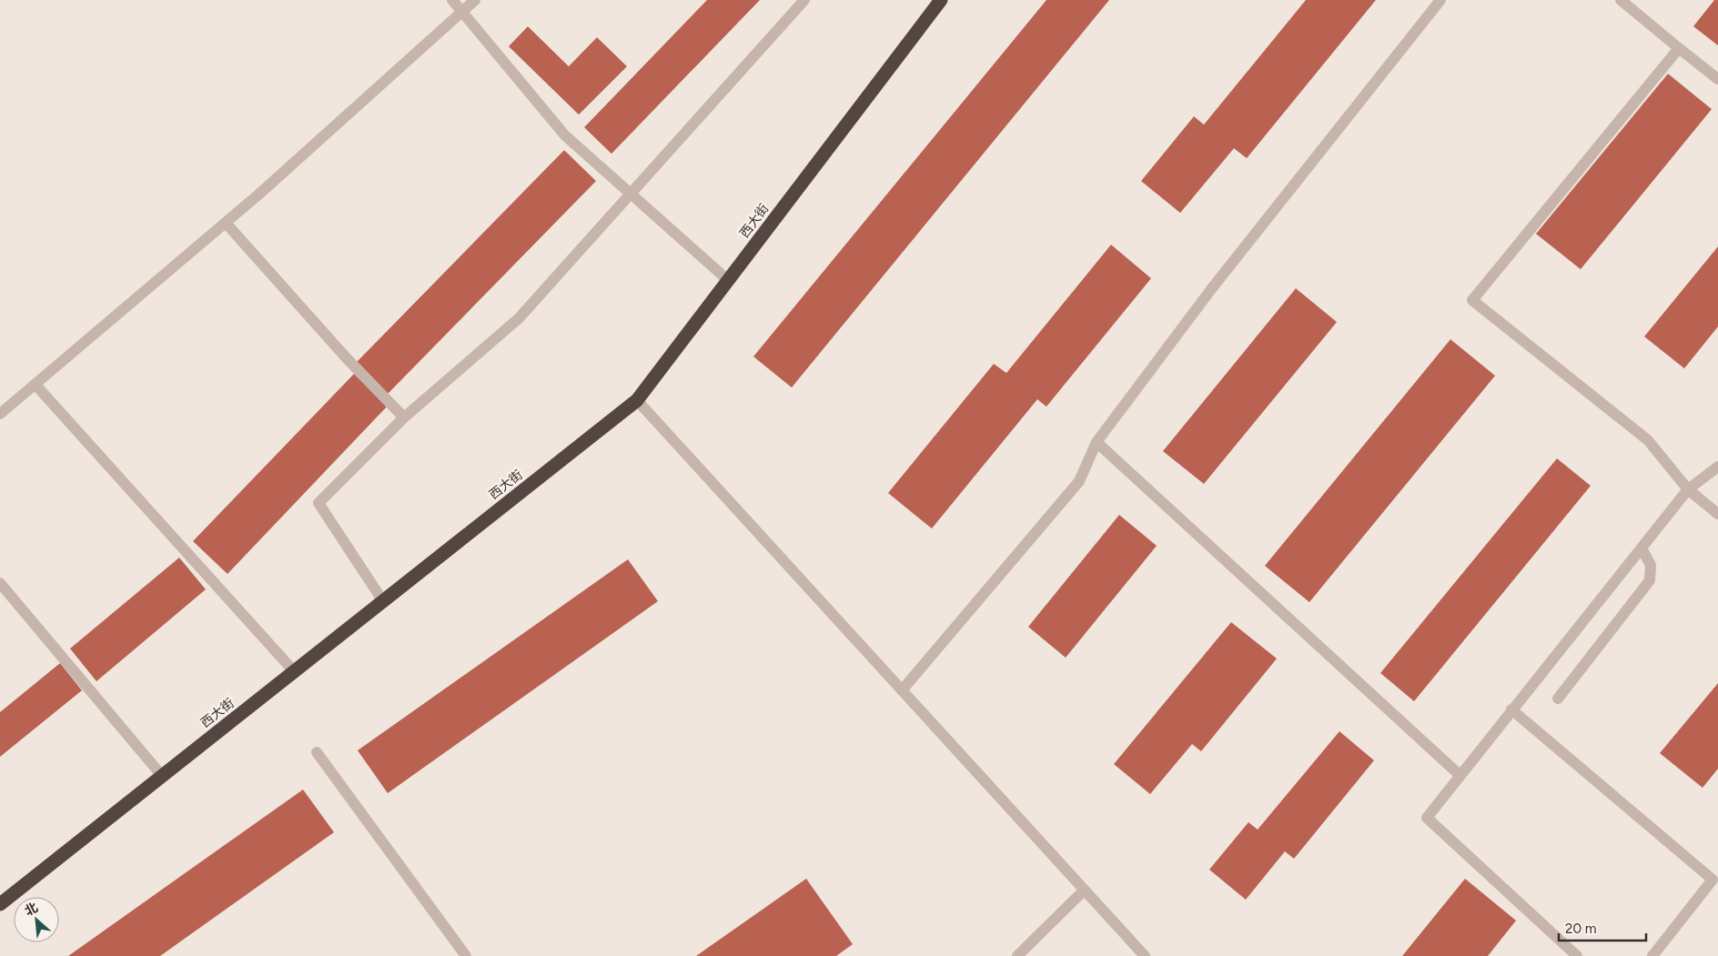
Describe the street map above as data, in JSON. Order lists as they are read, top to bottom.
{
  "streets": {
    "highway": ["西大街"]
  },
  "scale_bar": "20 m",
  "north": "top left"
}
